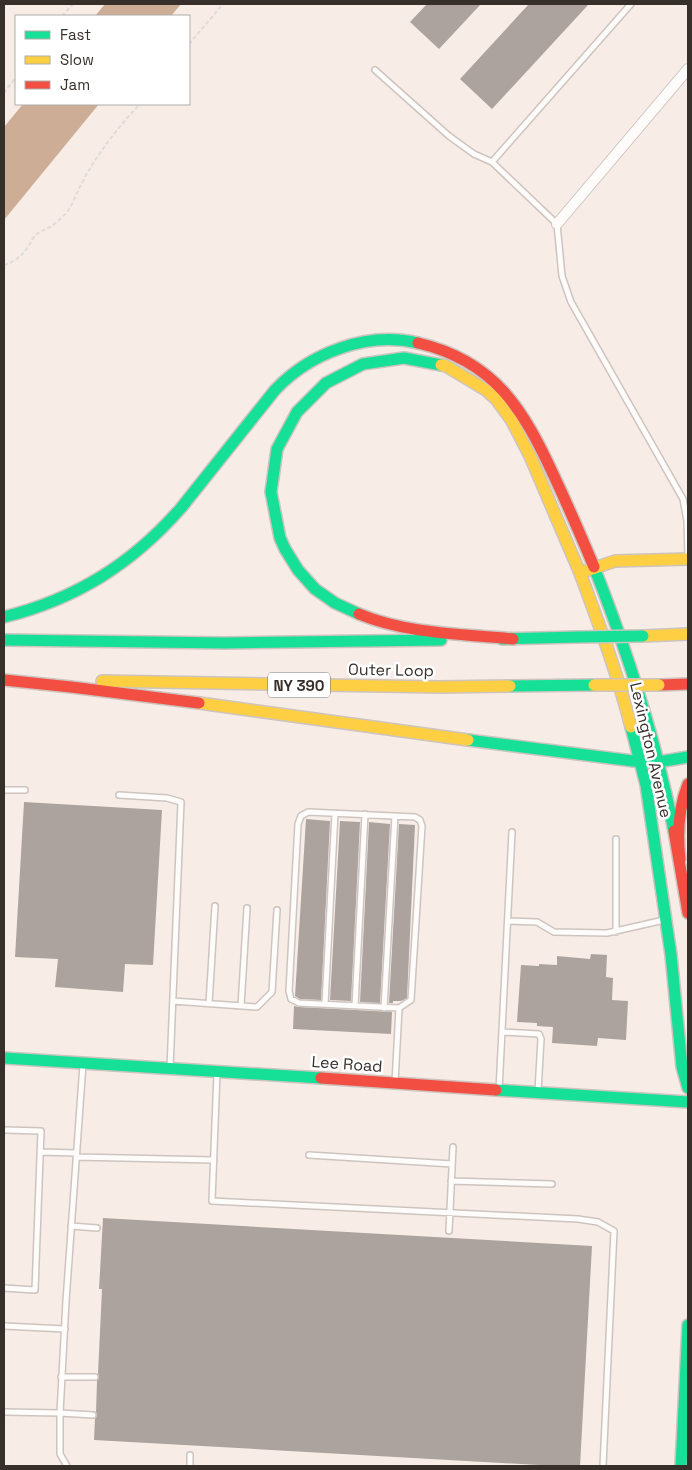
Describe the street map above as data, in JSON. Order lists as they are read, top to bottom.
{
  "streets": {
    "main road": [
      "Outer Loop",
      "NY 390",
      "Lexington Avenue",
      "Lee Road"
    ]
  },
  "crossings": [
    ["Outer Loop", "Lexington Avenue"]
  ],
  "legend": ["Fast", "Slow", "Jam"]
}
